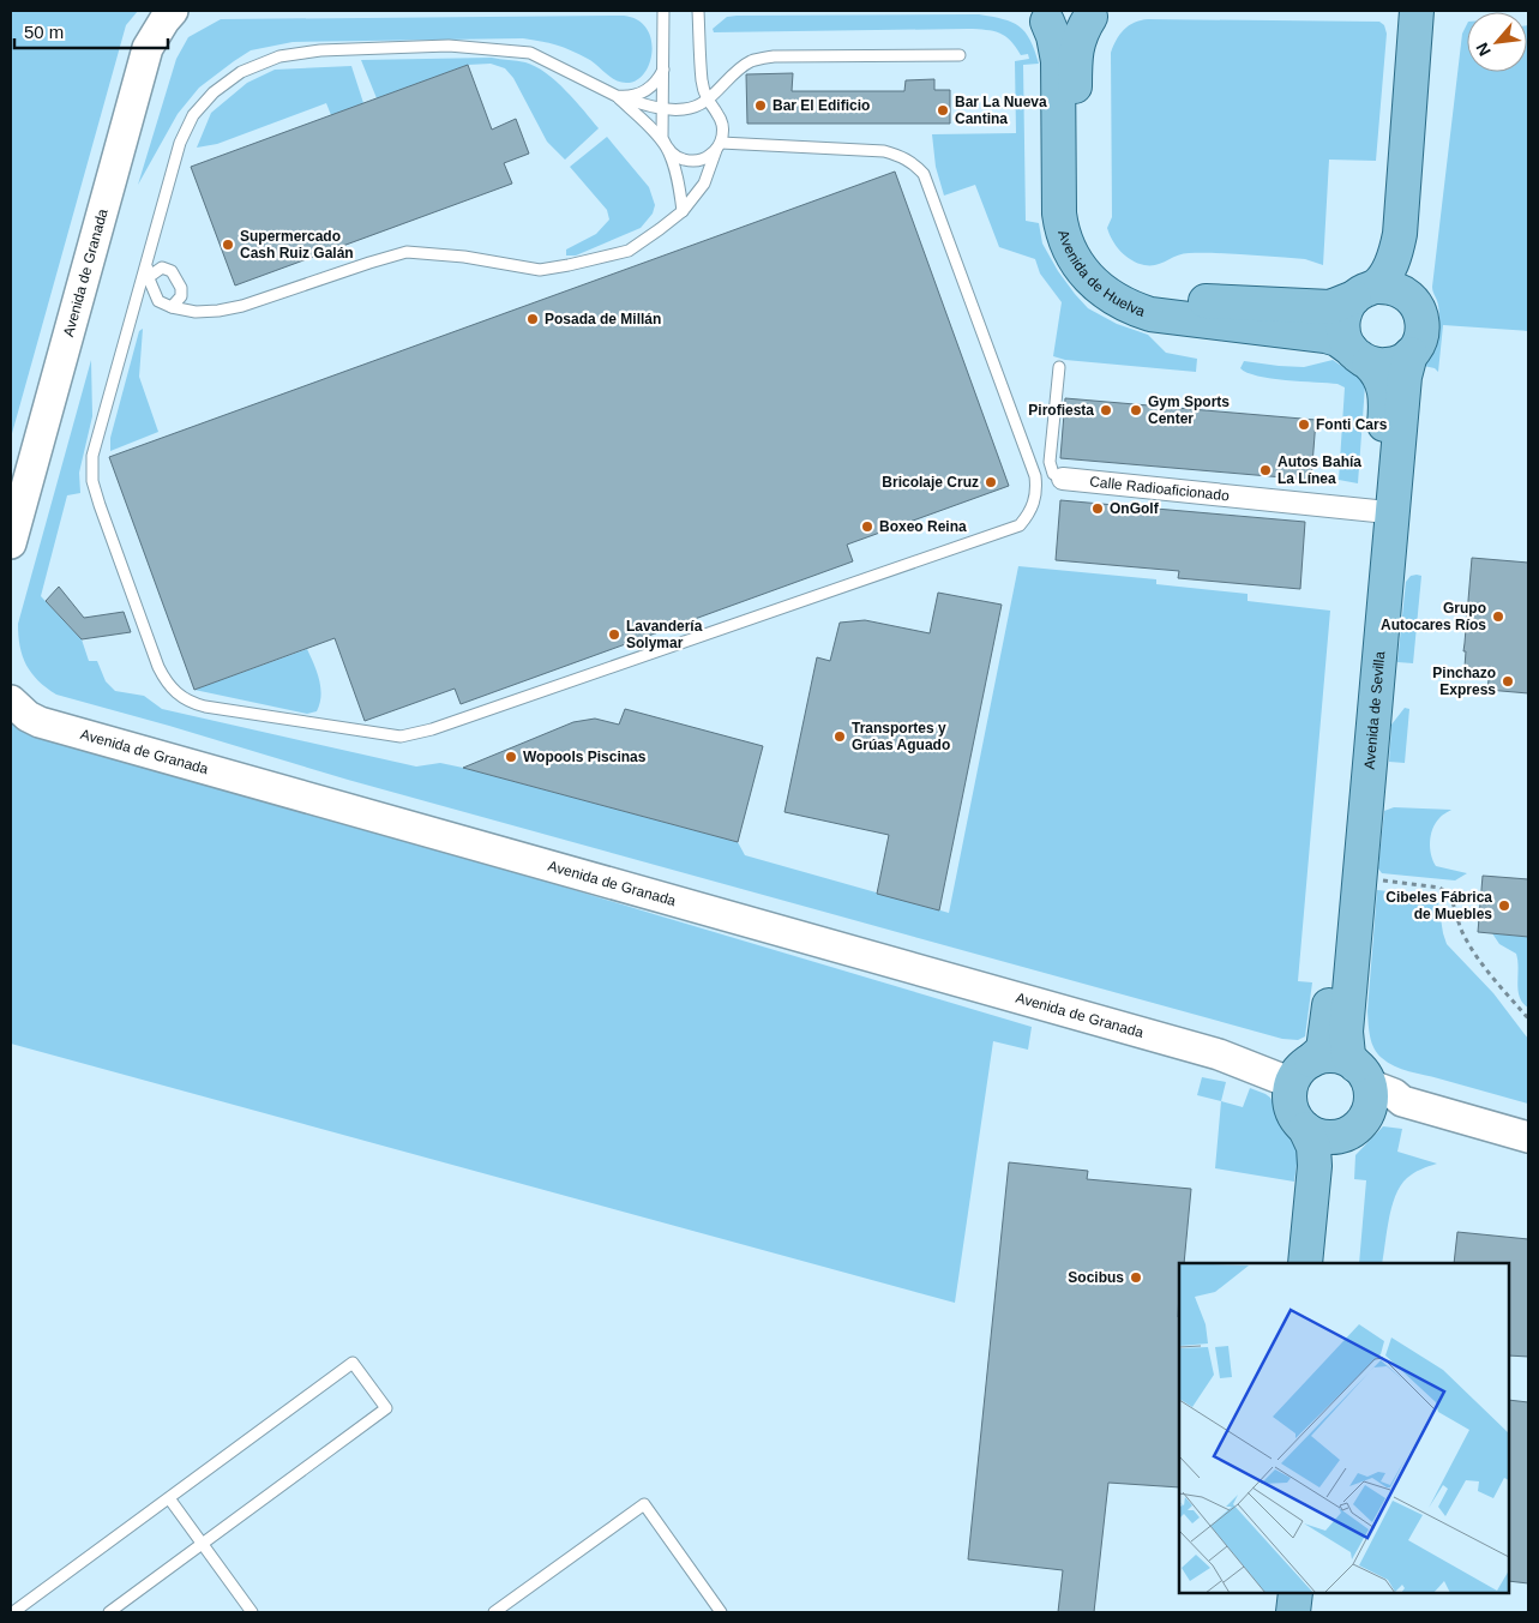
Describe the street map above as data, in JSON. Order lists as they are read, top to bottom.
{
  "streets": {
    "main road": ["Avenida de Huelva", "Avenida de Sevilla"],
    "street": ["Avenida de Granada", "Calle Radioaficionado"]
  },
  "crossings": [
    ["Avenida de Huelva", "Avenida de Sevilla"],
    ["Avenida de Granada", "Avenida de Sevilla"],
    ["Calle Radioaficionado", "Avenida de Sevilla"]
  ],
  "places": [
    "Bar El Edificio",
    "Bar La Nueva Cantina",
    "Supermercado Cash Ruiz Galán",
    "Posada de Millán",
    "Pirofiesta",
    "Gym Sports Center",
    "Fonti Cars",
    "Autos Bahía La Línea",
    "Bricolaje Cruz",
    "OnGolf",
    "Boxeo Reina",
    "Grupo Autocares Ríos",
    "Lavandería Solymar",
    "Pinchazo Express",
    "Transportes y Grúas Aguado",
    "Wopools Piscinas",
    "Cibeles Fábrica de Muebles",
    "Socibus"
  ],
  "scale_bar": "50 m",
  "north": "bottom left"
}
